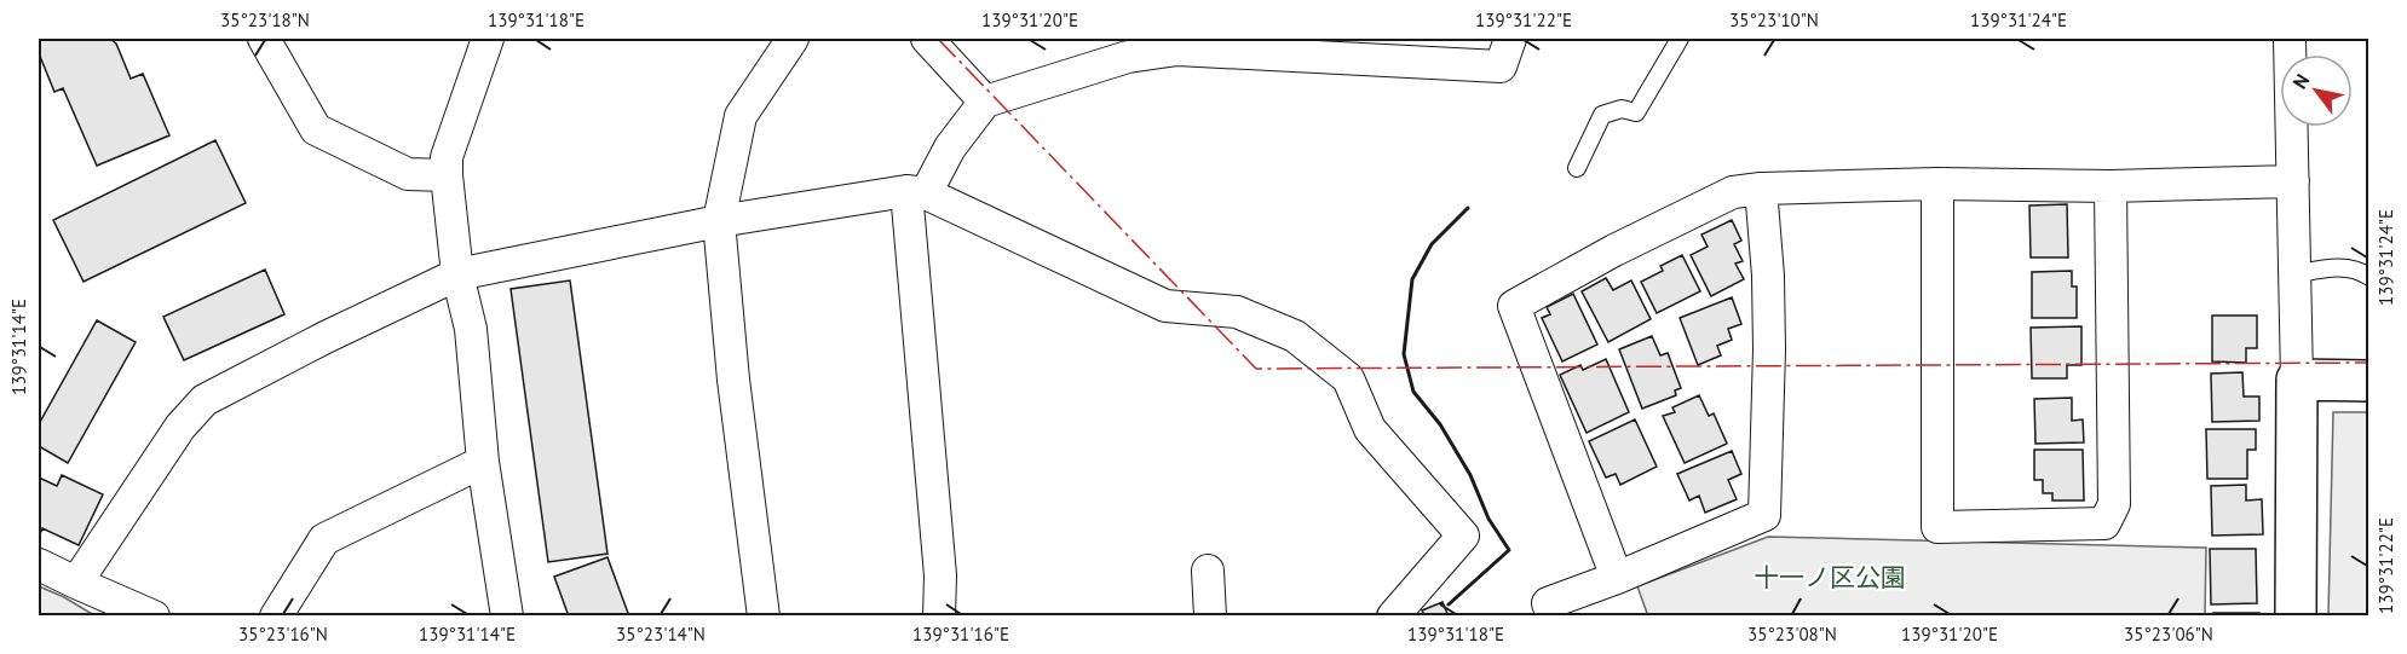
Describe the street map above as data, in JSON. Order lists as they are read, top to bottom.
{
  "parks": ["十一ノ区公園"],
  "north": "top left",
  "coordinates": [
    "35°23'18\"N",
    "139°31'18\"E",
    "139°31'20\"E",
    "139°31'22\"E",
    "35°23'10\"N",
    "139°31'24\"E",
    "139°31'14\"E",
    "35°23'16\"N",
    "35°23'14\"N",
    "139°31'16\"E",
    "35°23'08\"N",
    "35°23'06\"N"
  ]
}
